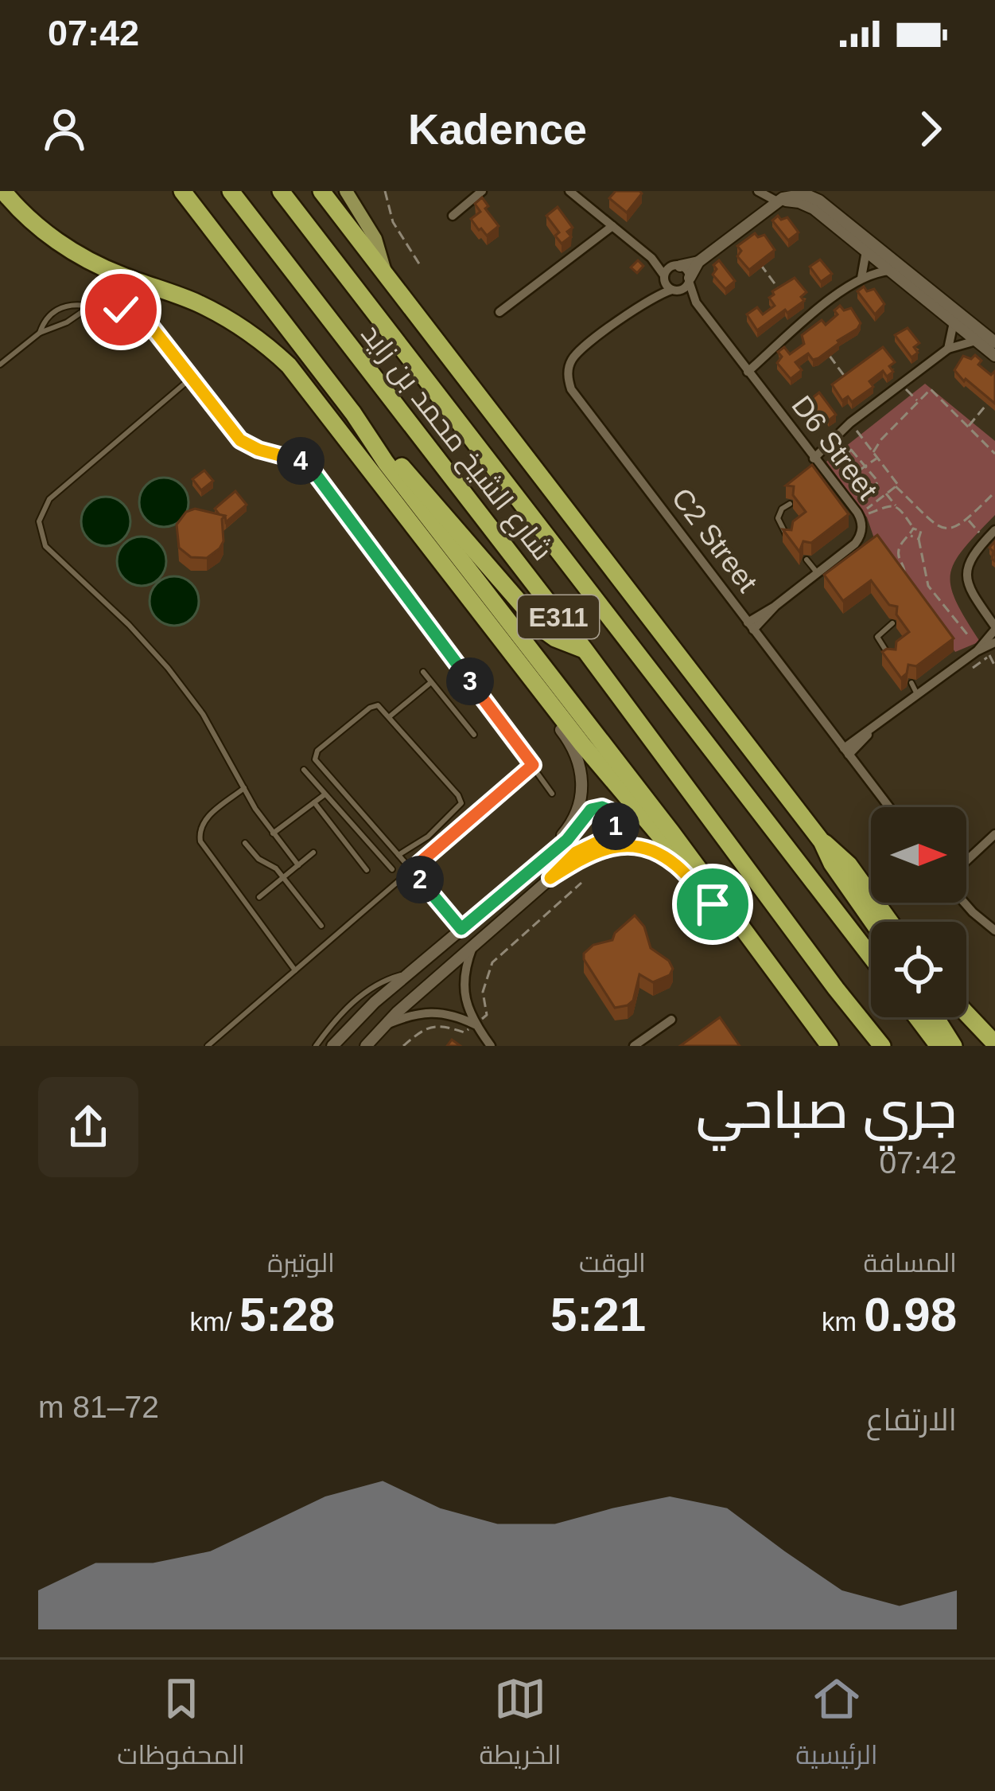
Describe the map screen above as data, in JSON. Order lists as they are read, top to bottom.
{
  "streets": {
    "highway": ["شارع الشيخ محمد بن زايد", "E311"],
    "street": ["D6 Street", "C2 Street"]
  },
  "crossings": [
    ["D6 Street", "C2 Street"]
  ],
  "north": "right",
  "page": {
    "status": "07:42",
    "header": "Kadence",
    "pins": [
      "4",
      "3",
      "1",
      "2"
    ],
    "heading": ["جري صباحي", "07:42"],
    "stats": [
      ["المسافة", "0.98 km"],
      ["الوقت", "5:21"],
      ["الوتيرة", "5:28 /km"]
    ],
    "chart": ["الارتفاع", "72–81 m"],
    "tabs": ["الرئيسية", "الخريطة", "المحفوظات"]
  }
}
